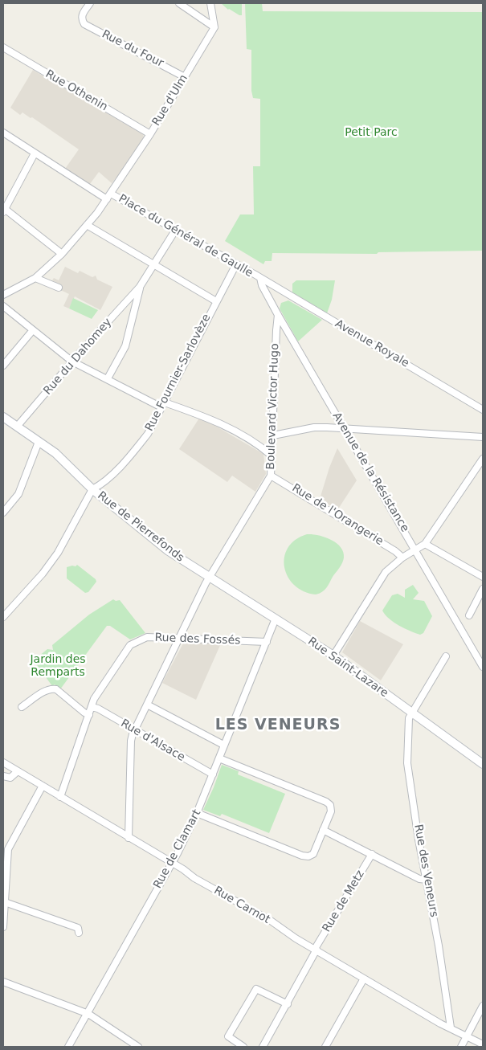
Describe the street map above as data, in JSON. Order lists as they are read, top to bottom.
{
  "streets": {
    "main road": ["Rue de Pierrefonds", "Rue Saint-Lazare"],
    "street": [
      "Rue du Four",
      "Rue Othenin",
      "Rue d'Ulm",
      "Place du Général de Gaulle",
      "Avenue Royale",
      "Rue du Dahomey",
      "Rue Fournier-Sarlovèze",
      "Boulevard Victor Hugo",
      "Avenue de la Résistance",
      "Rue de l'Orangerie",
      "Rue des Fossés",
      "Rue d'Alsace",
      "Rue de Clamart",
      "Rue des Veneurs",
      "Rue de Metz",
      "Rue Carnot"
    ]
  },
  "crossings": [
    ["Rue du Four", "Rue d'Ulm"],
    ["Rue Othenin", "Rue d'Ulm"],
    ["Rue d'Ulm", "Place du Général de Gaulle"],
    ["Place du Général de Gaulle", "Avenue Royale"],
    ["Place du Général de Gaulle", "Rue Fournier-Sarlovèze"],
    ["Place du Général de Gaulle", "Avenue de la Résistance"],
    ["Avenue Royale", "Avenue de la Résistance"],
    ["Rue du Dahomey", "Rue de Pierrefonds"],
    ["Rue Fournier-Sarlovèze", "Rue de Pierrefonds"],
    ["Boulevard Victor Hugo", "Avenue de la Résistance"],
    ["Boulevard Victor Hugo", "Rue de l'Orangerie"],
    ["Boulevard Victor Hugo", "Rue de Pierrefonds"],
    ["Boulevard Victor Hugo", "Rue des Fossés"],
    ["Boulevard Victor Hugo", "Rue Saint-Lazare"],
    ["Boulevard Victor Hugo", "Rue d'Alsace"],
    ["Boulevard Victor Hugo", "Rue Carnot"],
    ["Rue de Pierrefonds", "Rue Saint-Lazare"],
    ["Rue des Fossés", "Rue d'Alsace"],
    ["Rue des Fossés", "Rue de Clamart"],
    ["Rue des Fossés", "Rue Carnot"],
    ["Rue Saint-Lazare", "Rue de Clamart"],
    ["Rue Saint-Lazare", "Rue des Veneurs"],
    ["Rue d'Alsace", "Rue de Clamart"],
    ["Rue de Clamart", "Rue Carnot"],
    ["Rue des Veneurs", "Rue Carnot"],
    ["Rue de Metz", "Rue Carnot"]
  ],
  "districts": ["LES VENEURS"],
  "parks": ["Petit Parc", "Jardin des Remparts"]
}
